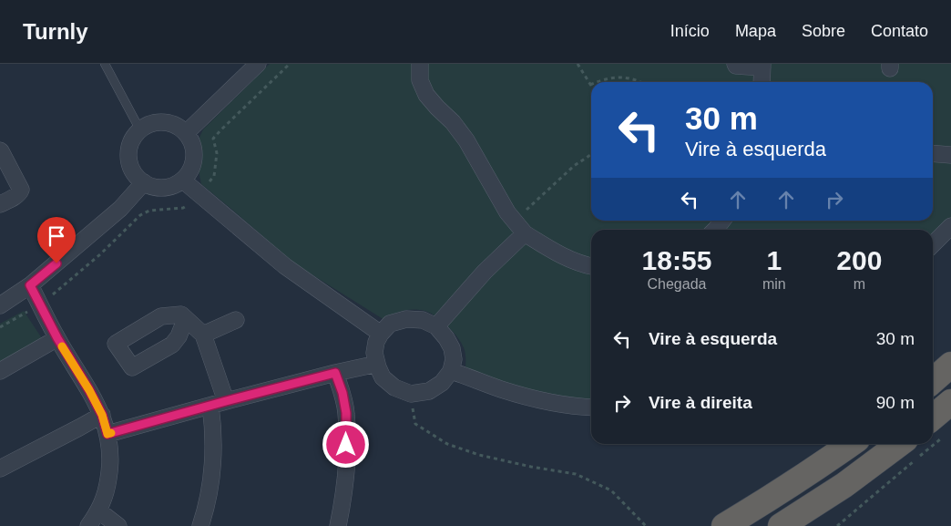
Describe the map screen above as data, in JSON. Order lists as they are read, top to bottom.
{
  "page": {
    "header": "Turnly",
    "nav": [
      "Início",
      "Mapa",
      "Sobre",
      "Contato"
    ],
    "turn": ["30 m", "Vire à esquerda"],
    "eta": [
      "18:55",
      "Chegada",
      "1",
      "min",
      "200",
      "m"
    ],
    "list": [
      {
        "name": "Vire à esquerda",
        "value": "30 m"
      },
      {
        "name": "Vire à direita",
        "value": "90 m"
      }
    ]
  }
}
